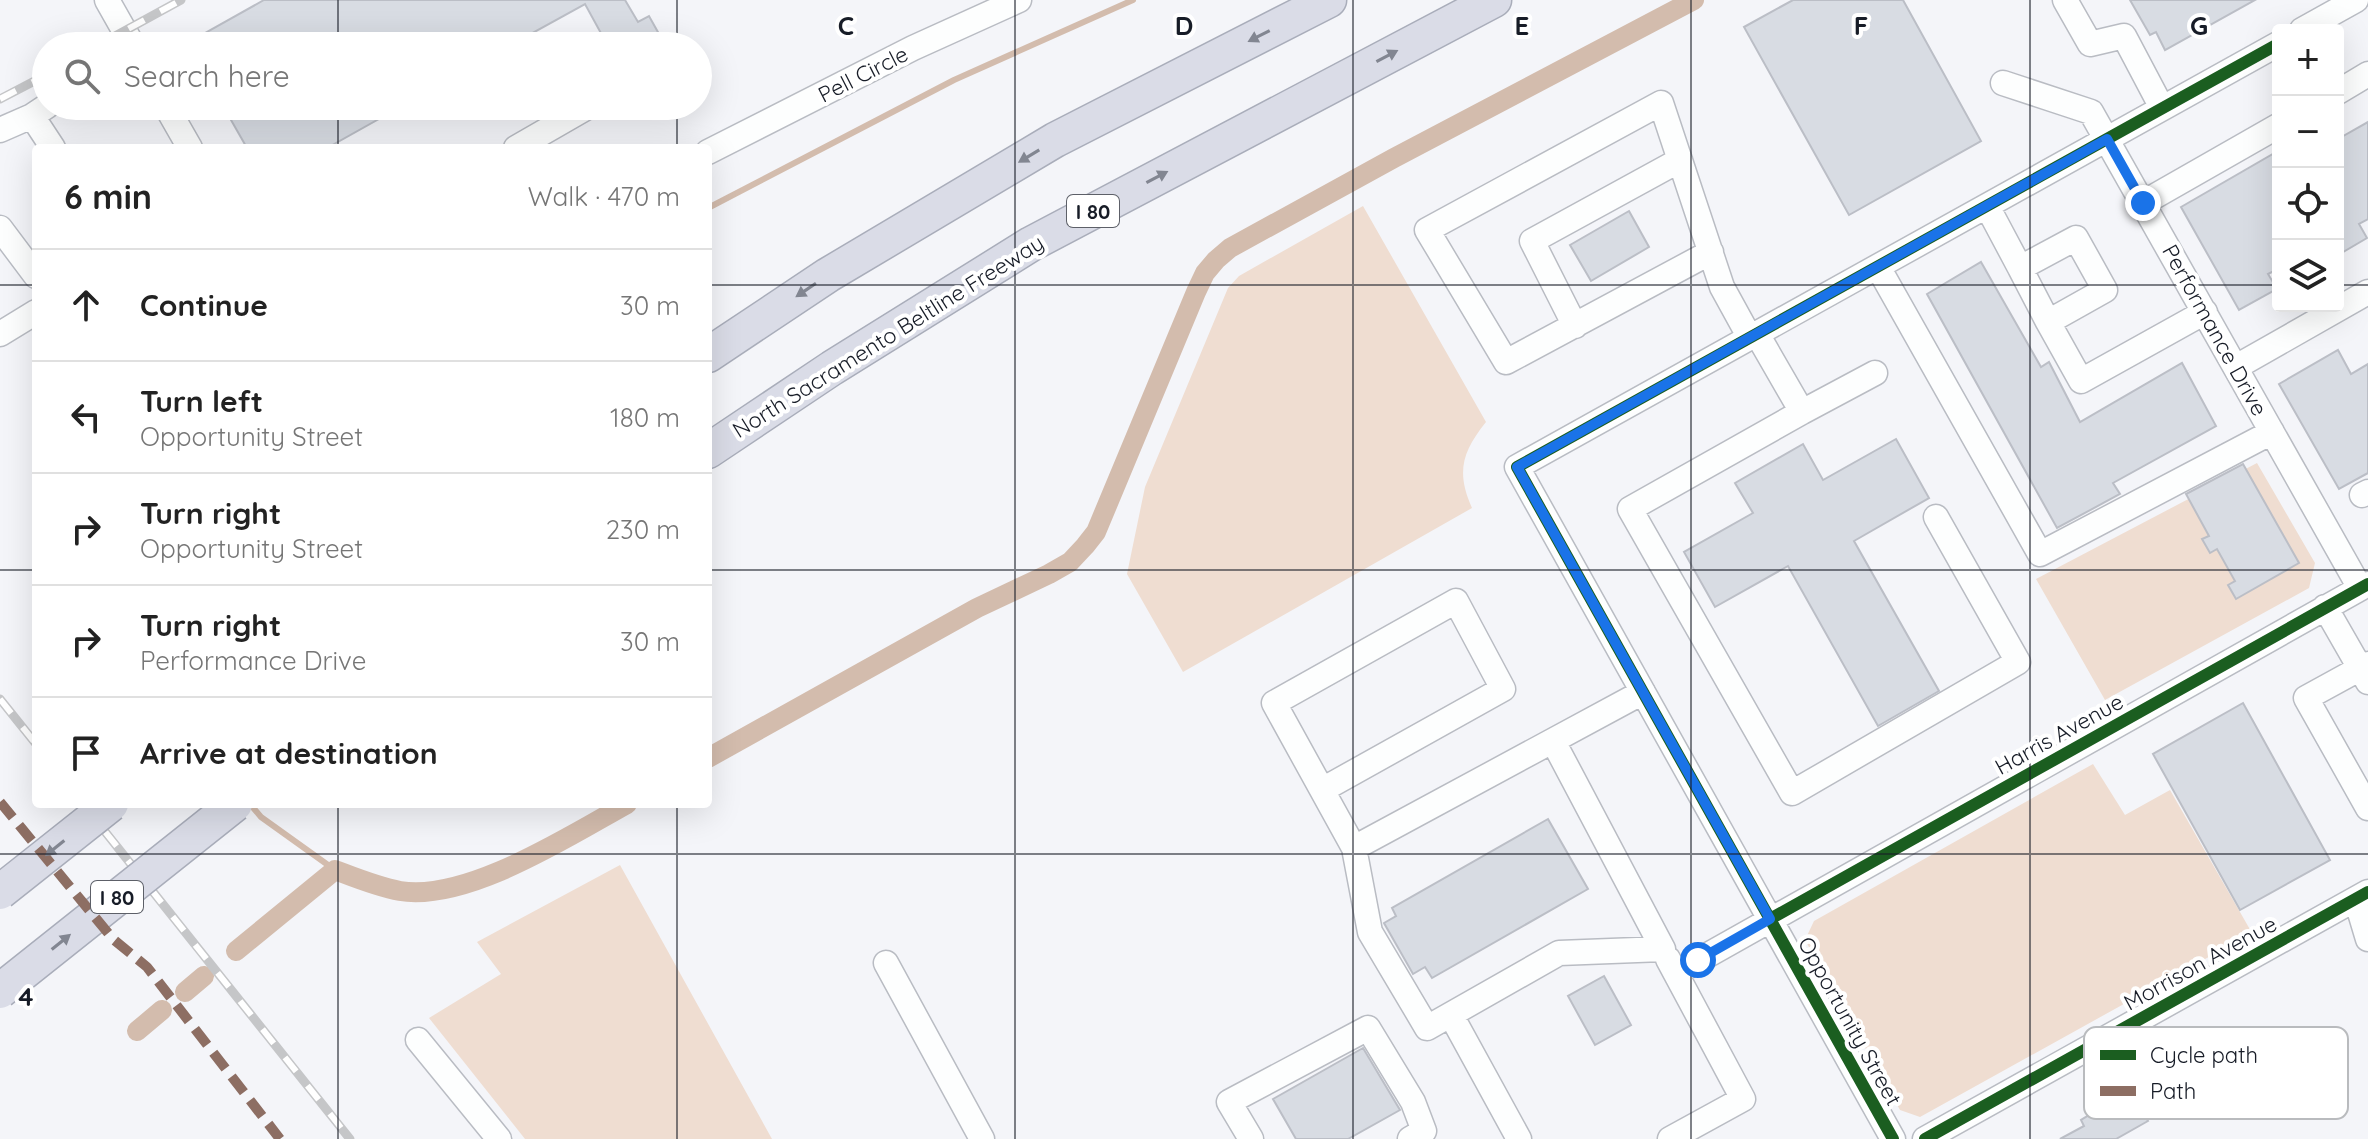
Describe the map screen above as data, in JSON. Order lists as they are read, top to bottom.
{
  "streets": {
    "highway": ["I 80", "North Sacramento Beltline Freeway"],
    "street": [
      "Pell Circle",
      "Performance Drive",
      "Harris Avenue",
      "Morrison Avenue",
      "Opportunity Street"
    ]
  },
  "crossings": [
    ["Performance Drive", "Harris Avenue"],
    ["Performance Drive", "Opportunity Street"],
    ["Harris Avenue", "Opportunity Street"]
  ],
  "legend": ["Cycle path", "Path"],
  "page": {
    "map_buttons": ["+", "−"],
    "search": "Search here",
    "heading": ["6 min", "Walk · 470 m"],
    "list": [
      ["Continue", "30 m"],
      ["Turn left", "Opportunity Street", "180 m"],
      ["Turn right", "Opportunity Street", "230 m"],
      ["Turn right", "Performance Drive", "30 m"],
      "Arrive at destination"
    ]
  },
  "grid": {
    "columns": [
      "C",
      "D",
      "E",
      "F",
      "G"
    ],
    "rows": ["4"]
  }
}
